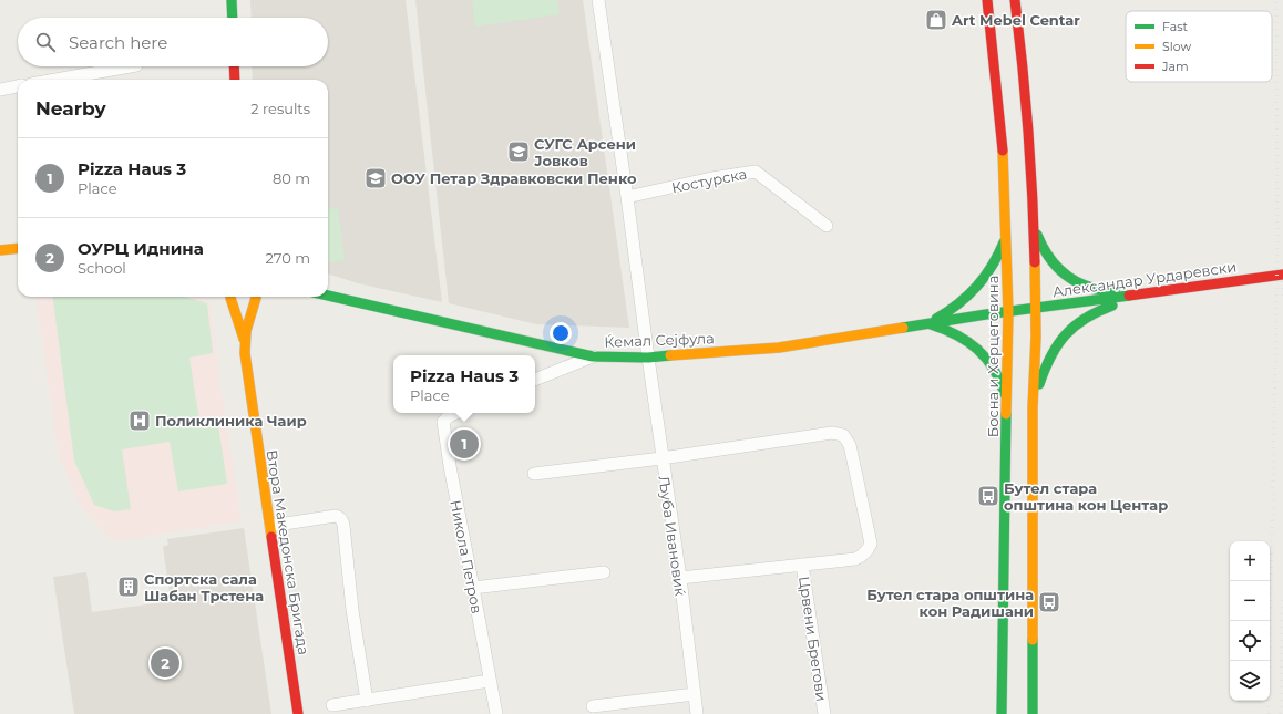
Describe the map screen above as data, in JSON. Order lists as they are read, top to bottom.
{
  "streets": {
    "street": [
      "Костурска",
      "Александар Урдаревски",
      "Ќемал Сејфула",
      "Босна и Херцеговина",
      "Љуба Ивановиќ",
      "Втора Македонска Бригада",
      "Никола Петров",
      "Црвени Брегови"
    ]
  },
  "crossings": [
    ["Александар Урдаревски", "Ќемал Сејфула"],
    ["Александар Урдаревски", "Босна и Херцеговина"],
    ["Ќемал Сејфула", "Босна и Херцеговина"],
    ["Ќемал Сејфула", "Љуба Ивановиќ"]
  ],
  "places": {
    "shop": ["Art Mebel Centar"],
    "school or university": ["СУГС Арсени Јовков", "ООУ Петар Здравковски Пенко"],
    "hospital": ["Поликлиника Чаир"],
    "bus stop": ["Бутел стара општина кон Центар", "Бутел стара општина кон Радишани"],
    "building": ["Спортска сала Шабан Трстена"]
  },
  "legend": ["Fast", "Slow", "Jam"],
  "page": {
    "search": "Search here",
    "heading": ["Nearby", "2 results"],
    "list": [
      {
        "mark": "1",
        "name": "Pizza Haus 3",
        "note": "Place",
        "value": "80 m"
      },
      {
        "mark": "2",
        "name": "ОУРЦ Иднина",
        "note": "School",
        "value": "270 m"
      }
    ],
    "popup": ["Pizza Haus 3", "Place"],
    "pins": ["1", "2"],
    "map_buttons": ["+", "−"]
  }
}
